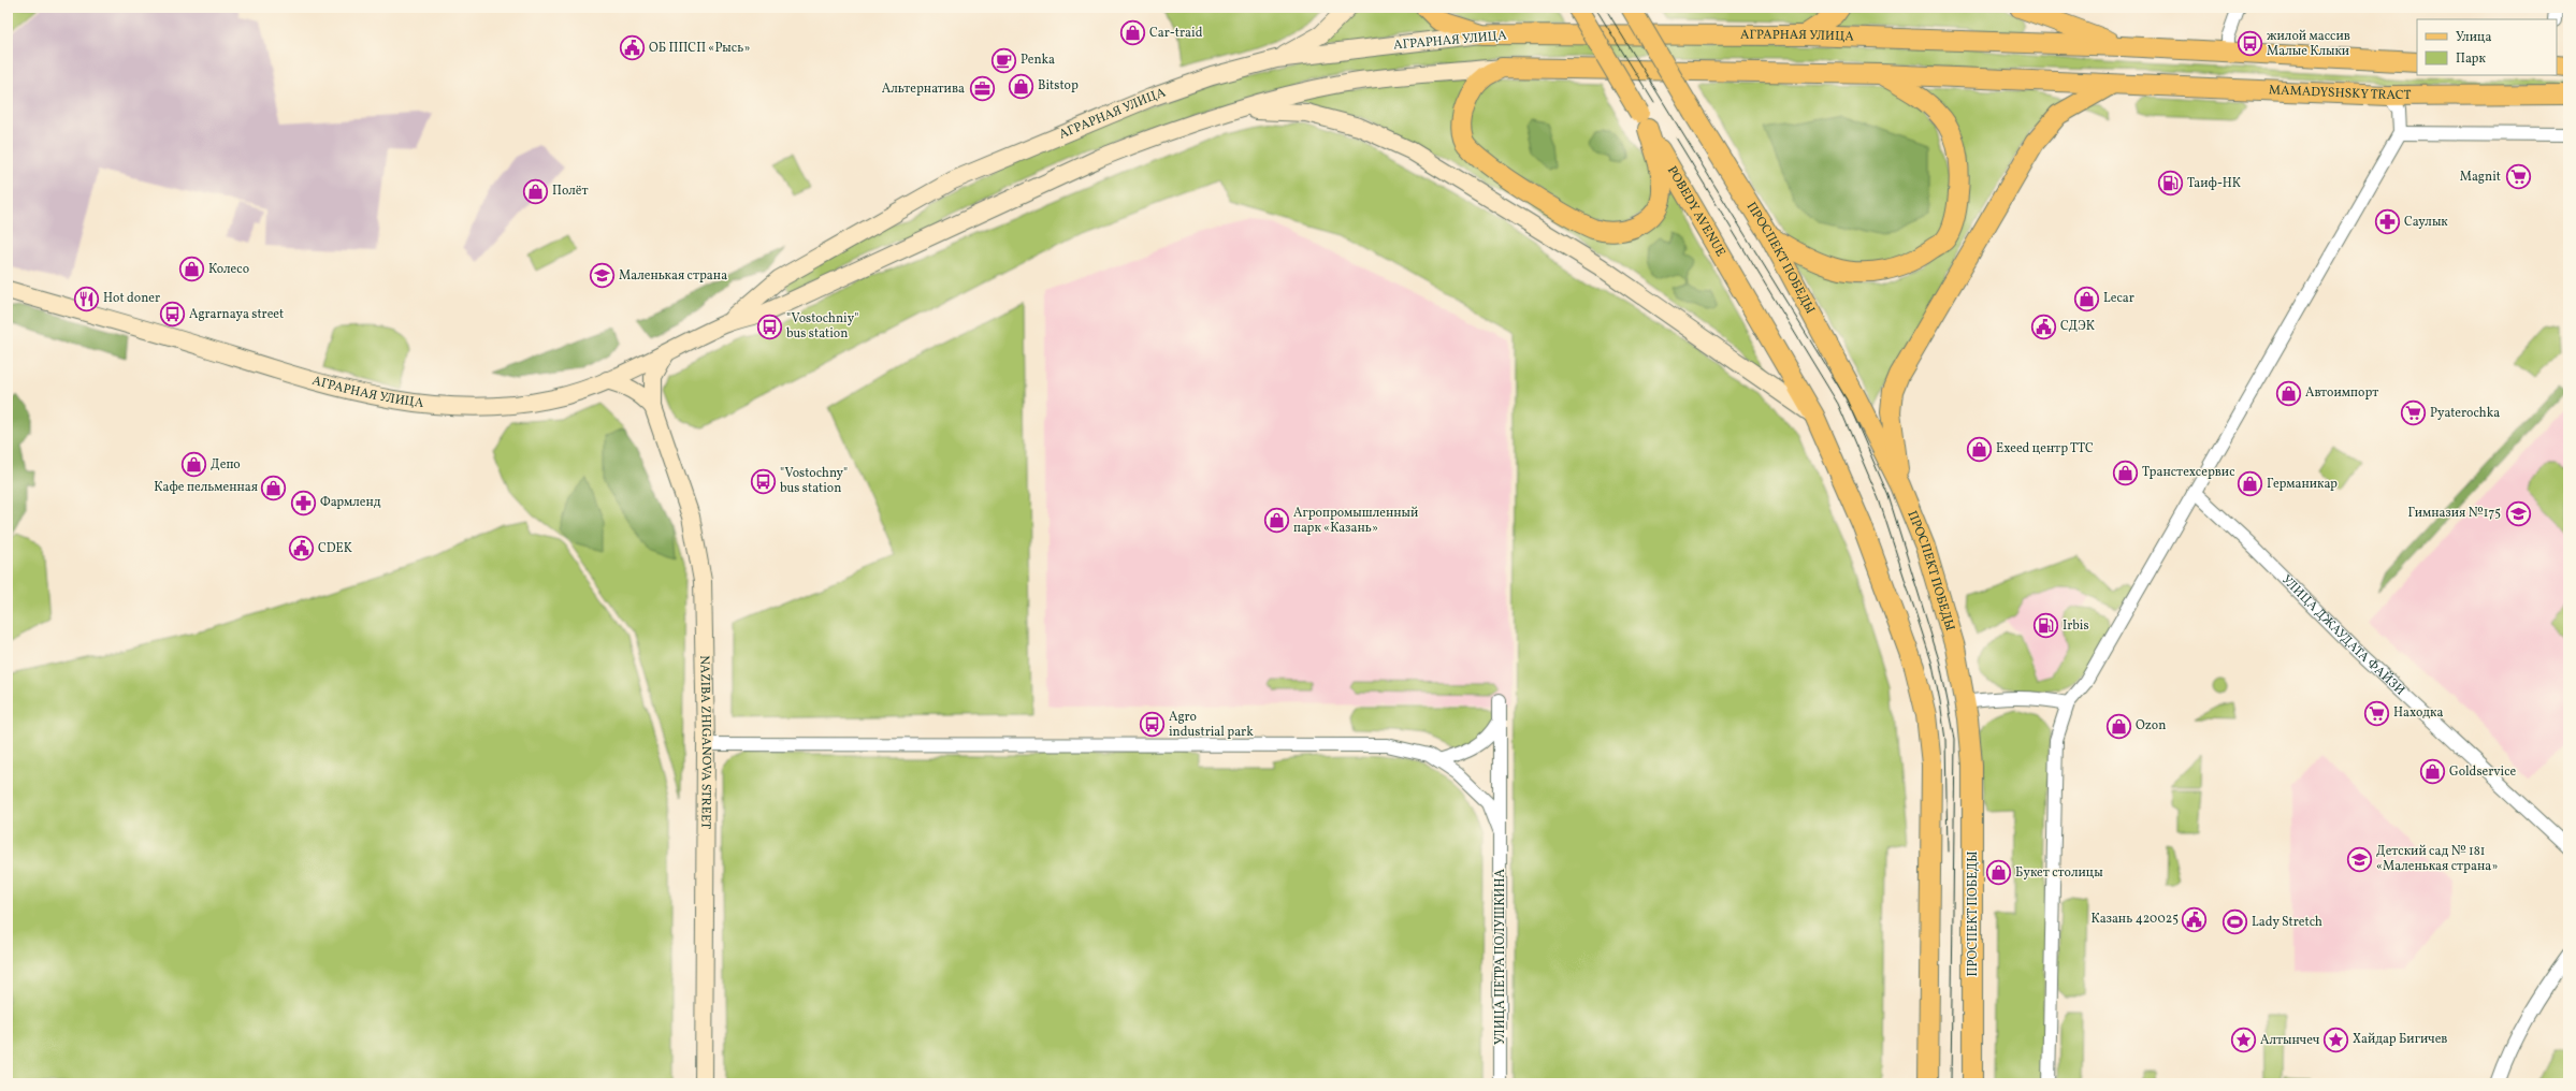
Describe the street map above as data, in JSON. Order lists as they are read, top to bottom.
{
  "streets": {
    "main road": [
      "АГРАРНАЯ УЛИЦА",
      "MAMADYSHSKY TRACT",
      "POBEDY AVENUE",
      "ПРОСПЕКТ ПОБЕДЫ"
    ],
    "street": ["УЛИЦА ДЖАУДАТА ФАЙЗИ", "NAZIBA ZHIGANOVA STREET", "УЛИЦА ПЕТРА ПОЛУШКИНА"]
  },
  "crossings": [
    ["АГРАРНАЯ УЛИЦА", "MAMADYSHSKY TRACT"],
    ["АГРАРНАЯ УЛИЦА", "NAZIBA ZHIGANOVA STREET"]
  ],
  "places": {
    "shop": [
      "Car-traid",
      "Bitstop",
      "Полёт",
      "Колесо",
      "Lecar",
      "Автоимпорт",
      "Exeed центр ТТС",
      "Депо",
      "Транстехсервис",
      "Германикар",
      "Кафе пельменная",
      "Агропромышленный парк «Казань»",
      "Ozon",
      "Goldservice",
      "Букет столицы"
    ],
    "bus stop": [
      "жилой массив Малые Клыки",
      "Agrarnaya street",
      "\"Vostochniy\" bus station",
      "\"Vostochny\" bus station",
      "Agro industrial park"
    ],
    "public building": [
      "ОБ ППСП «Рысь»",
      "СДЭК",
      "CDEK",
      "Казань 420025"
    ],
    "cafe": ["Penka"],
    "office": ["Альтернатива"],
    "supermarket": ["Magnit", "Pyaterochka", "Находка"],
    "fuel station": ["Таиф-НК", "Irbis"],
    "pharmacy": ["Саулык", "Фармленд"],
    "school or university": ["Маленькая страна", "Гимназия №175", "Детский сад № 181 «Маленькая страна»"],
    "restaurant": ["Hot doner"],
    "sports": ["Lady Stretch"],
    "place": ["Хайдар Бигичев", "Алтынчеч"]
  },
  "legend": ["Улица", "Парк"]
}
